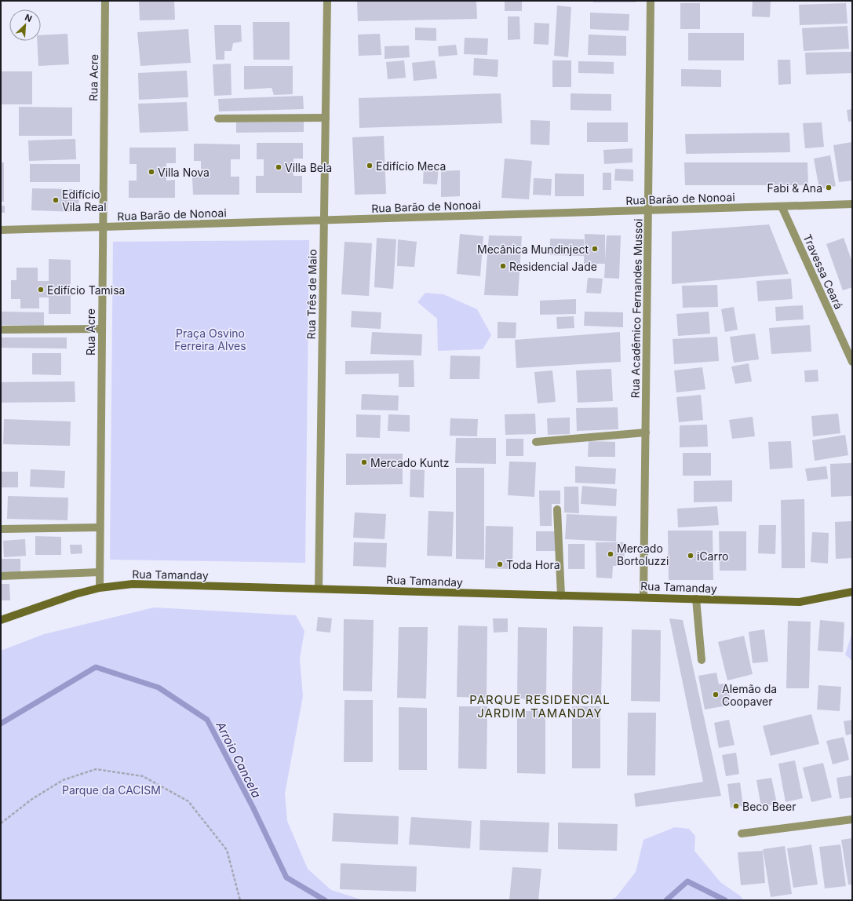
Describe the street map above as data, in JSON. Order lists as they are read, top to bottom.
{
  "streets": {
    "street": [
      "Rua Acre",
      "Rua Barão de Nonoai",
      "Travessa Ceará",
      "Rua Três de Maio",
      "Rua Acadêmico Fernandes Mussoi",
      "Rua Tamanday"
    ]
  },
  "crossings": [
    ["Rua Acre", "Rua Barão de Nonoai"],
    ["Rua Acre", "Rua Tamanday"],
    ["Rua Barão de Nonoai", "Travessa Ceará"],
    ["Rua Barão de Nonoai", "Rua Três de Maio"],
    ["Rua Barão de Nonoai", "Rua Acadêmico Fernandes Mussoi"],
    ["Rua Três de Maio", "Rua Tamanday"],
    ["Rua Acadêmico Fernandes Mussoi", "Rua Tamanday"]
  ],
  "districts": ["PARQUE RESIDENCIAL JARDIM TAMANDAY"],
  "water": ["Arroio Cancela"],
  "parks": ["Praça Osvino Ferreira Alves", "Parque da CACISM"],
  "places": [
    "Edifício Meca",
    "Villa Bela",
    "Villa Nova",
    "Fabi & Ana",
    "Edifício Vila Real",
    "Mecânica Mundinject",
    "Residencial Jade",
    "Edifício Tamisa",
    "Mercado Kuntz",
    "Mercado Bortoluzzi",
    "iCarro",
    "Toda Hora",
    "Alemão da Coopaver",
    "Beco Beer"
  ],
  "north": "top right"
}
